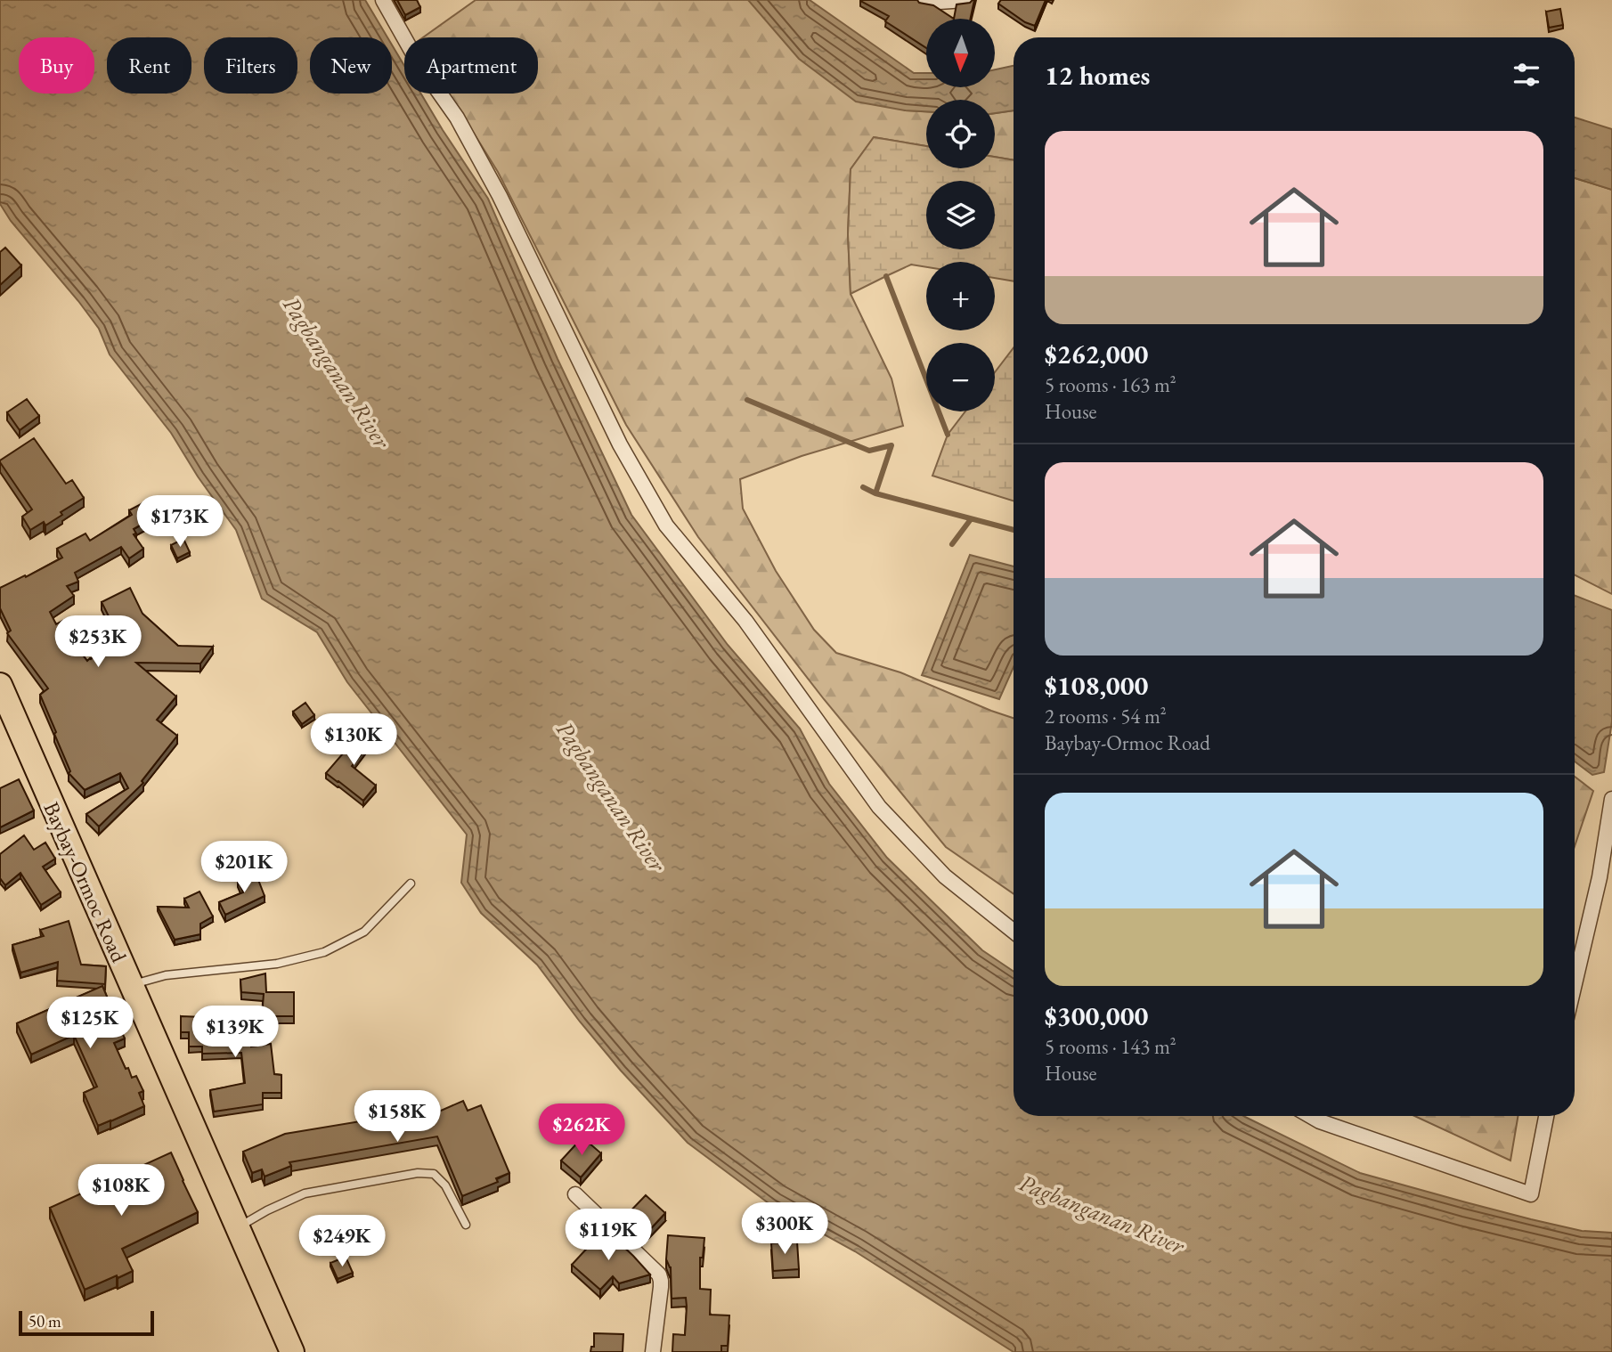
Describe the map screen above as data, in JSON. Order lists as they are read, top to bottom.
{
  "streets": {
    "main road": ["Baybay-Ormoc Road"]
  },
  "water": ["Pagbanganan River"],
  "scale_bar": "50 m",
  "north": "bottom",
  "page": {
    "map_buttons": ["+", "−"],
    "chip": [
      "Buy",
      "Rent",
      "Filters",
      "New",
      "Apartment"
    ],
    "heading": "12 homes",
    "list": [
      {
        "name": "$262,000",
        "note": "5 rooms · 163 m² · House"
      },
      {
        "name": "$108,000",
        "note": "2 rooms · 54 m² · Baybay-Ormoc Road"
      },
      {
        "name": "$300,000",
        "note": "5 rooms · 143 m² · House"
      }
    ],
    "price": [
      "$173K",
      "$253K",
      "$130K",
      "$201K",
      "$125K",
      "$139K",
      "$158K",
      "$262K",
      "$108K",
      "$300K",
      "$119K",
      "$249K"
    ],
    "scale": "50 m"
  }
}
